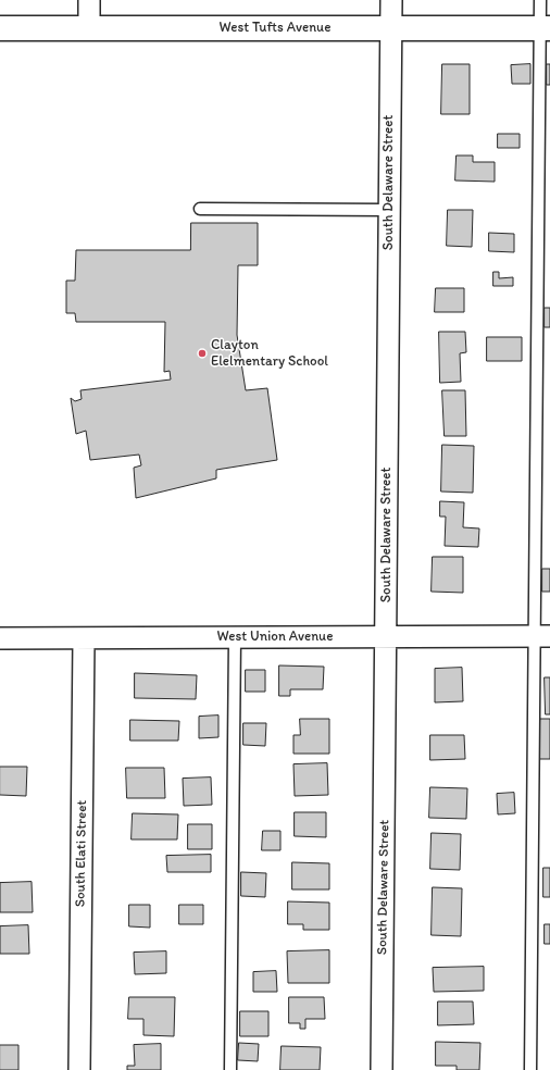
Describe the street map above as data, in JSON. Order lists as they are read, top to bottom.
{
  "streets": {
    "street": [
      "West Tufts Avenue",
      "South Delaware Street",
      "West Union Avenue",
      "South Elati Street"
    ]
  },
  "crossings": [
    ["West Tufts Avenue", "South Delaware Street"],
    ["South Delaware Street", "West Union Avenue"],
    ["West Union Avenue", "South Elati Street"]
  ],
  "places": ["Clayton Elelmentary School"]
}
